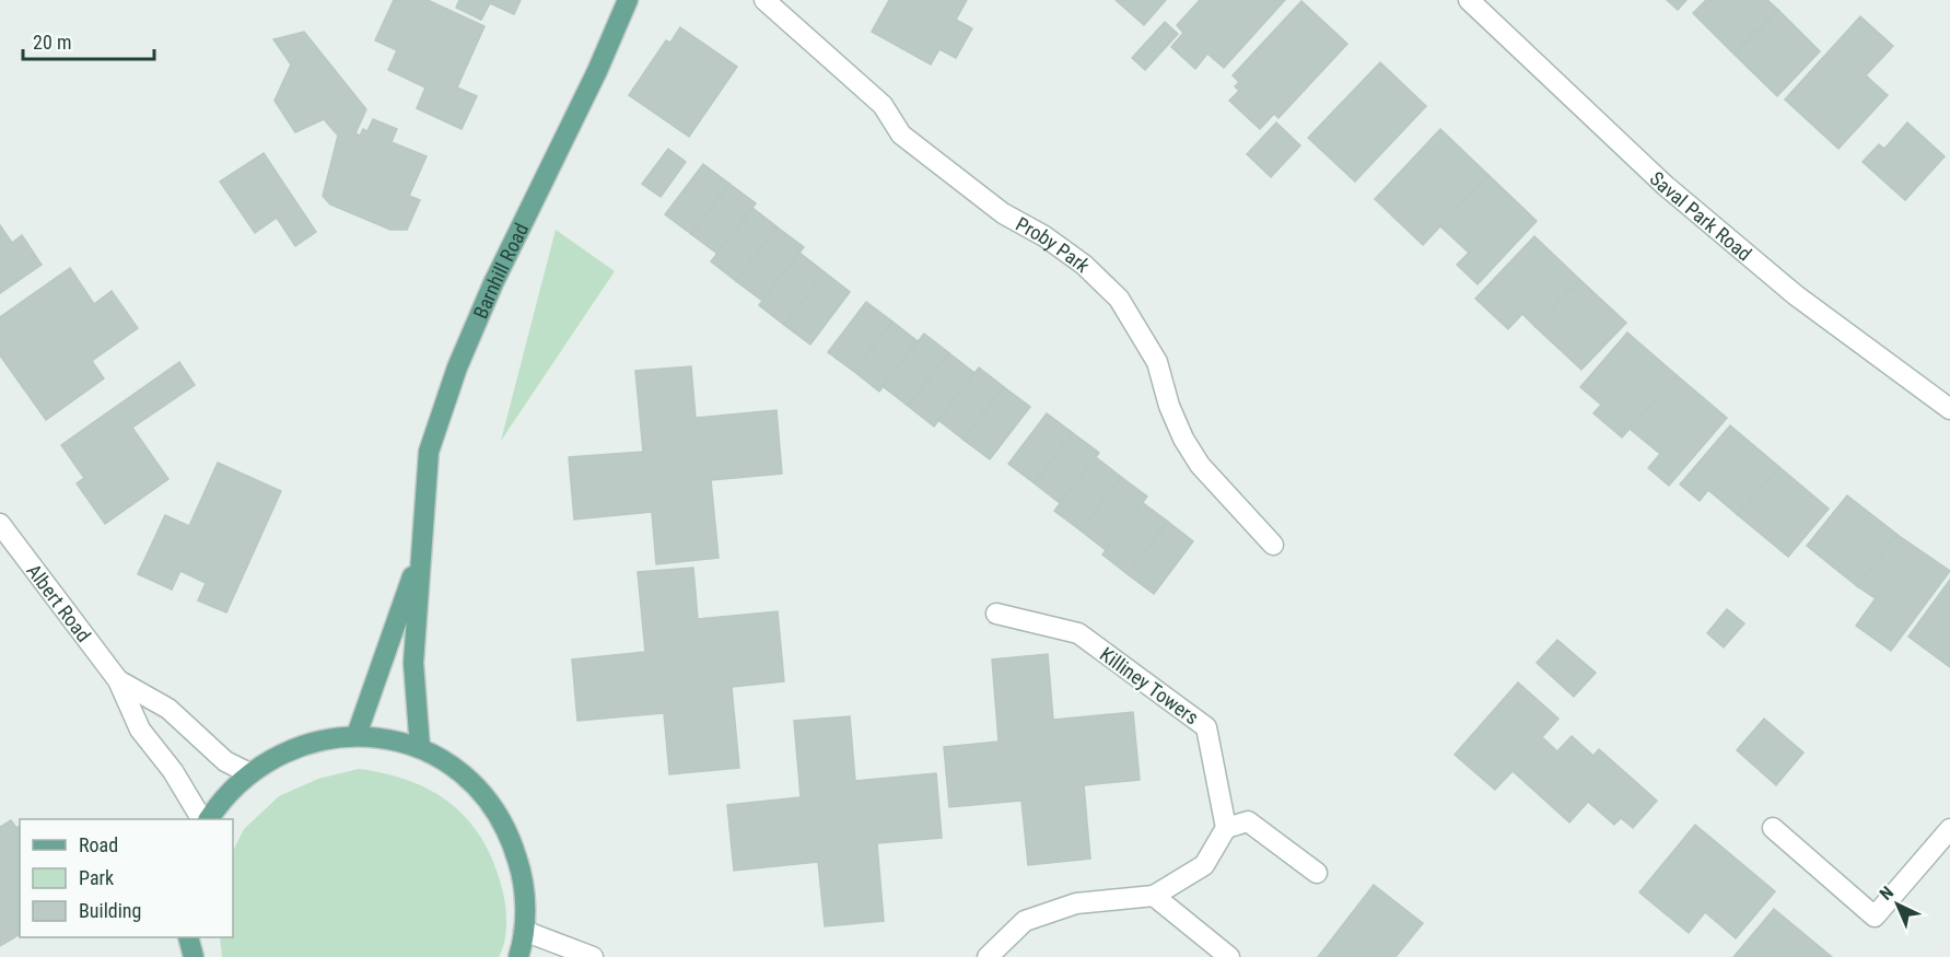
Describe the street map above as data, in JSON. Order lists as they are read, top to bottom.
{
  "streets": {
    "main road": ["Barnhill Road"],
    "street": [
      "Saval Park Road",
      "Proby Park",
      "Albert Road",
      "Killiney Towers"
    ]
  },
  "legend": ["Road", "Park", "Building"],
  "scale_bar": "20 m",
  "north": "top left"
}
